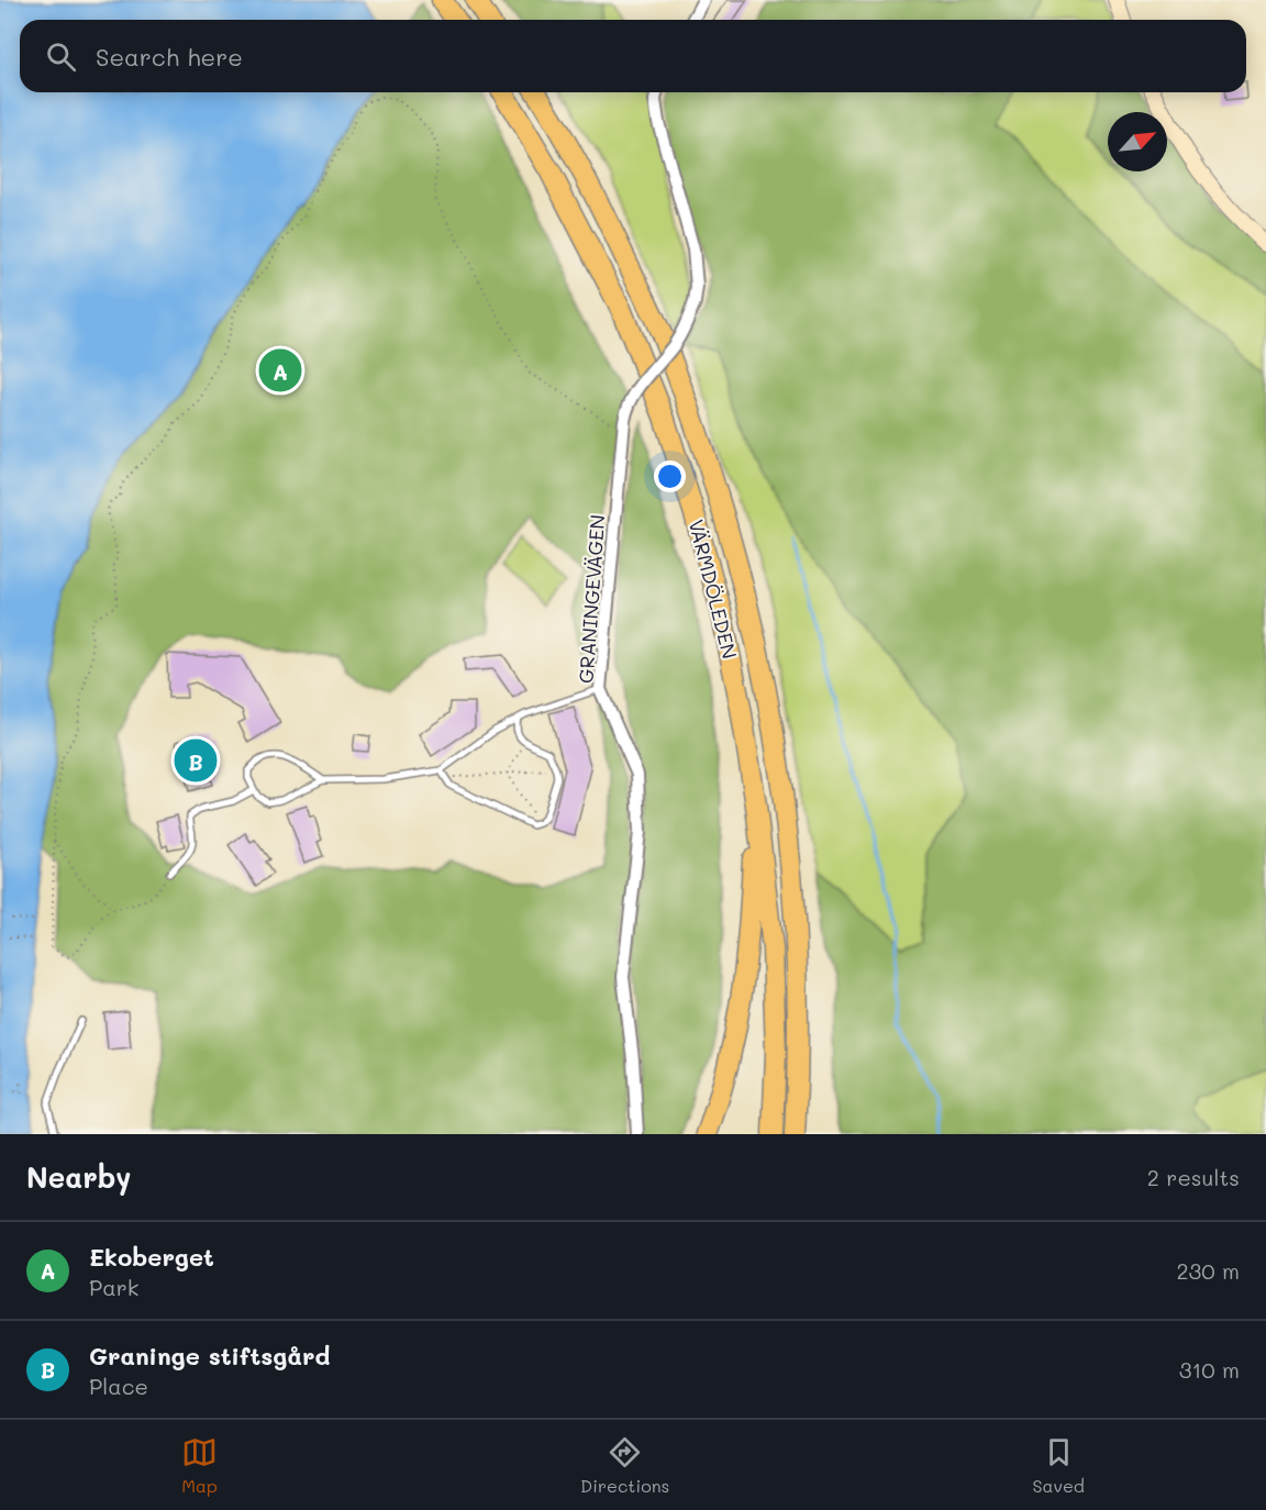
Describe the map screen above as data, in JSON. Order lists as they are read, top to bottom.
{
  "streets": {
    "highway": ["VÄRMDÖLEDEN"],
    "street": ["GRANINGEVÄGEN"]
  },
  "north": "top right",
  "page": {
    "search": "Search here",
    "pins": ["A", "B"],
    "heading": ["Nearby", "2 results"],
    "list": [
      {
        "mark": "A",
        "name": "Ekoberget",
        "note": "Park",
        "value": "230 m"
      },
      {
        "mark": "B",
        "name": "Graninge stiftsgård",
        "note": "Place",
        "value": "310 m"
      }
    ],
    "nav": ["Map", "Directions", "Saved"]
  }
}
